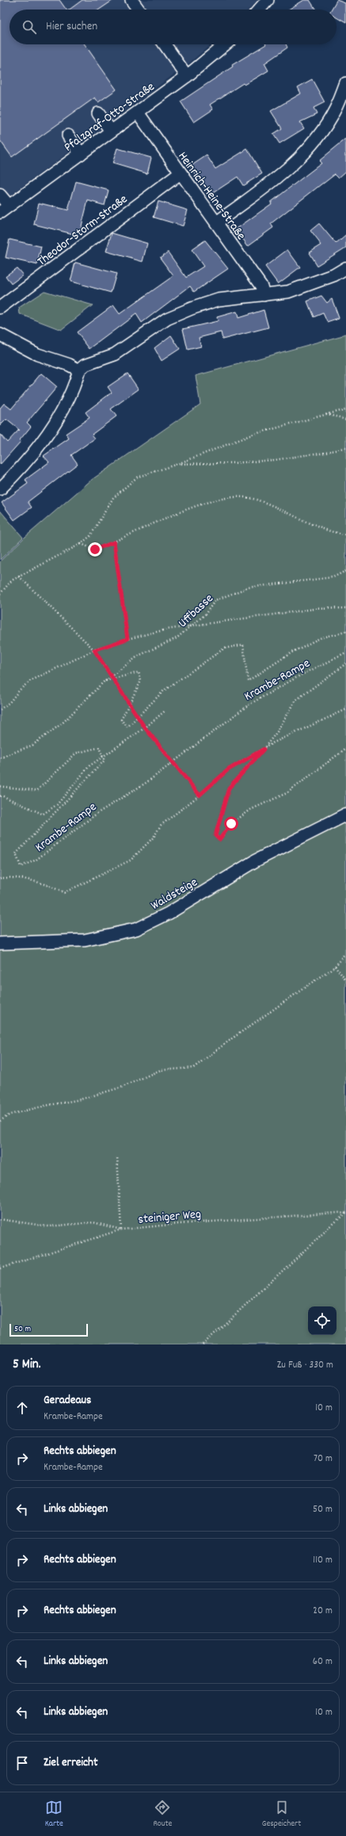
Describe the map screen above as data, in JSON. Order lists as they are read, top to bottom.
{
  "streets": {
    "street": [
      "Pfalzgraf-Otto-Straße",
      "Heinrich-Heine-Straße",
      "Theodor-Storm-Straße",
      "Waldsteige"
    ],
    "path": ["Uffbasse", "Krambe-Rampe", "steiniger Weg"]
  },
  "crossings": [
    ["Pfalzgraf-Otto-Straße", "Heinrich-Heine-Straße"],
    ["Heinrich-Heine-Straße", "Theodor-Storm-Straße"]
  ],
  "scale_bar": "50 m",
  "page": {
    "search": "Hier suchen",
    "scale": "50 m",
    "heading": ["5 Min.", "Zu Fuß · 330 m"],
    "list": [
      ["Geradeaus", "Krambe-Rampe", "10 m"],
      ["Rechts abbiegen", "Krambe-Rampe", "70 m"],
      ["Links abbiegen", "50 m"],
      ["Rechts abbiegen", "110 m"],
      ["Rechts abbiegen", "20 m"],
      ["Links abbiegen", "60 m"],
      ["Links abbiegen", "10 m"],
      "Ziel erreicht"
    ],
    "nav": ["Karte", "Route", "Gespeichert"]
  }
}
